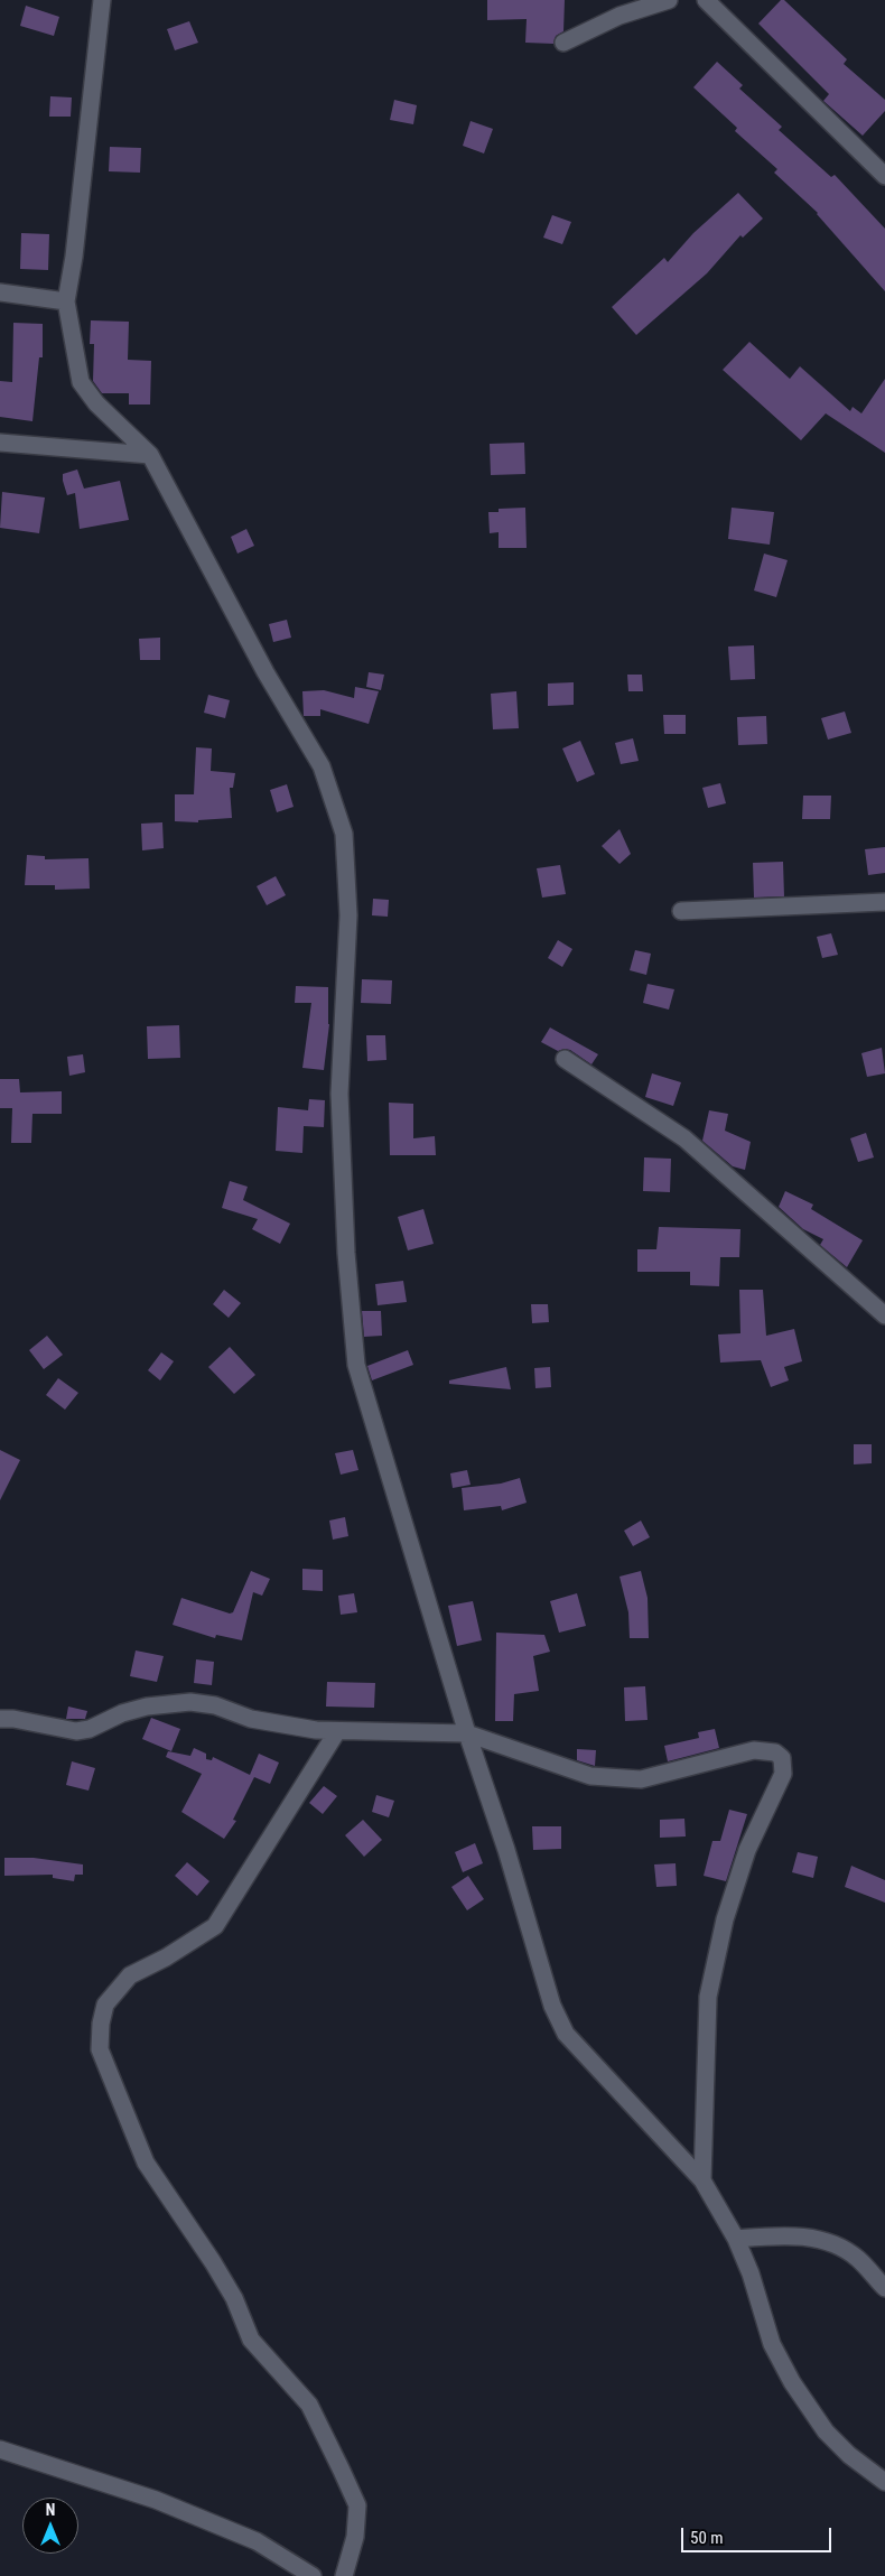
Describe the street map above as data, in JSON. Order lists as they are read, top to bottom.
{
  "scale_bar": "50 m",
  "north": "top"
}
